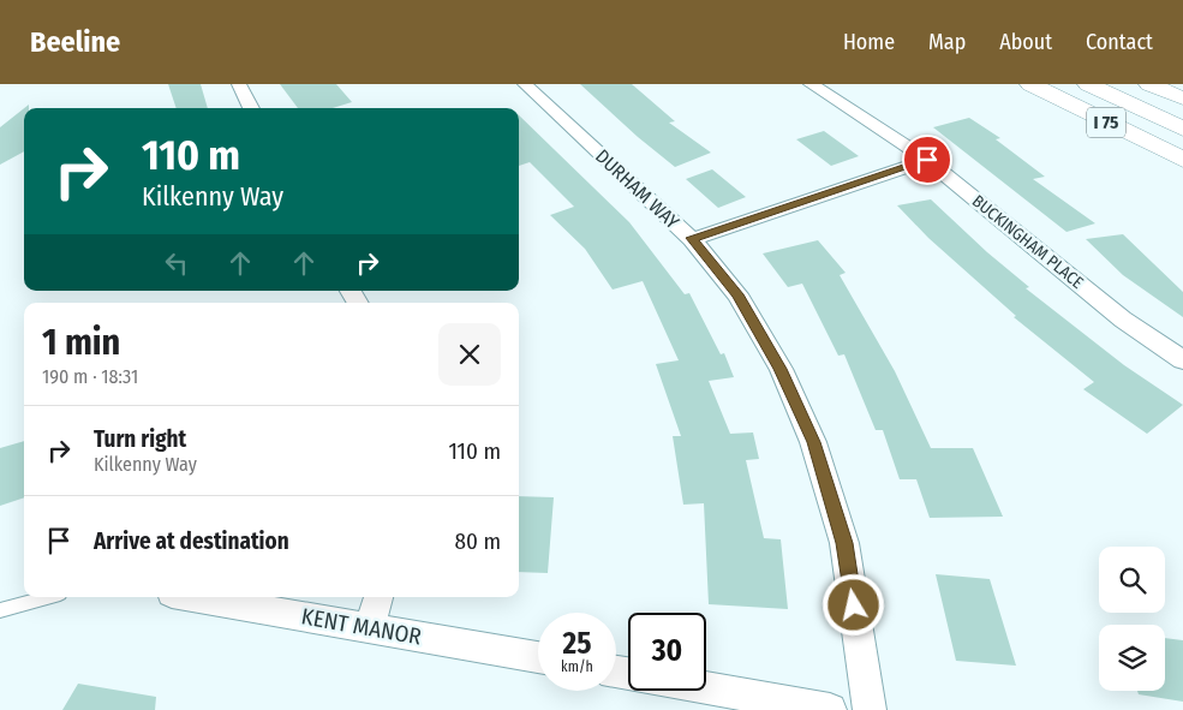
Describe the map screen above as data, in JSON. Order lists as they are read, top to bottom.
{
  "streets": {
    "highway": ["I 75"],
    "street": ["DURHAM WAY", "BUCKINGHAM PLACE", "KENT MANOR"]
  },
  "page": {
    "header": "Beeline",
    "nav": [
      "Home",
      "Map",
      "About",
      "Contact"
    ],
    "turn": ["110 m", "Kilkenny Way"],
    "heading": ["1 min", "190 m · 18:31"],
    "list": [
      {
        "name": "Turn right",
        "note": "Kilkenny Way",
        "value": "110 m"
      },
      {
        "name": "Arrive at destination",
        "value": "80 m"
      }
    ],
    "speed": "25 km/h",
    "limit": "30"
  }
}
